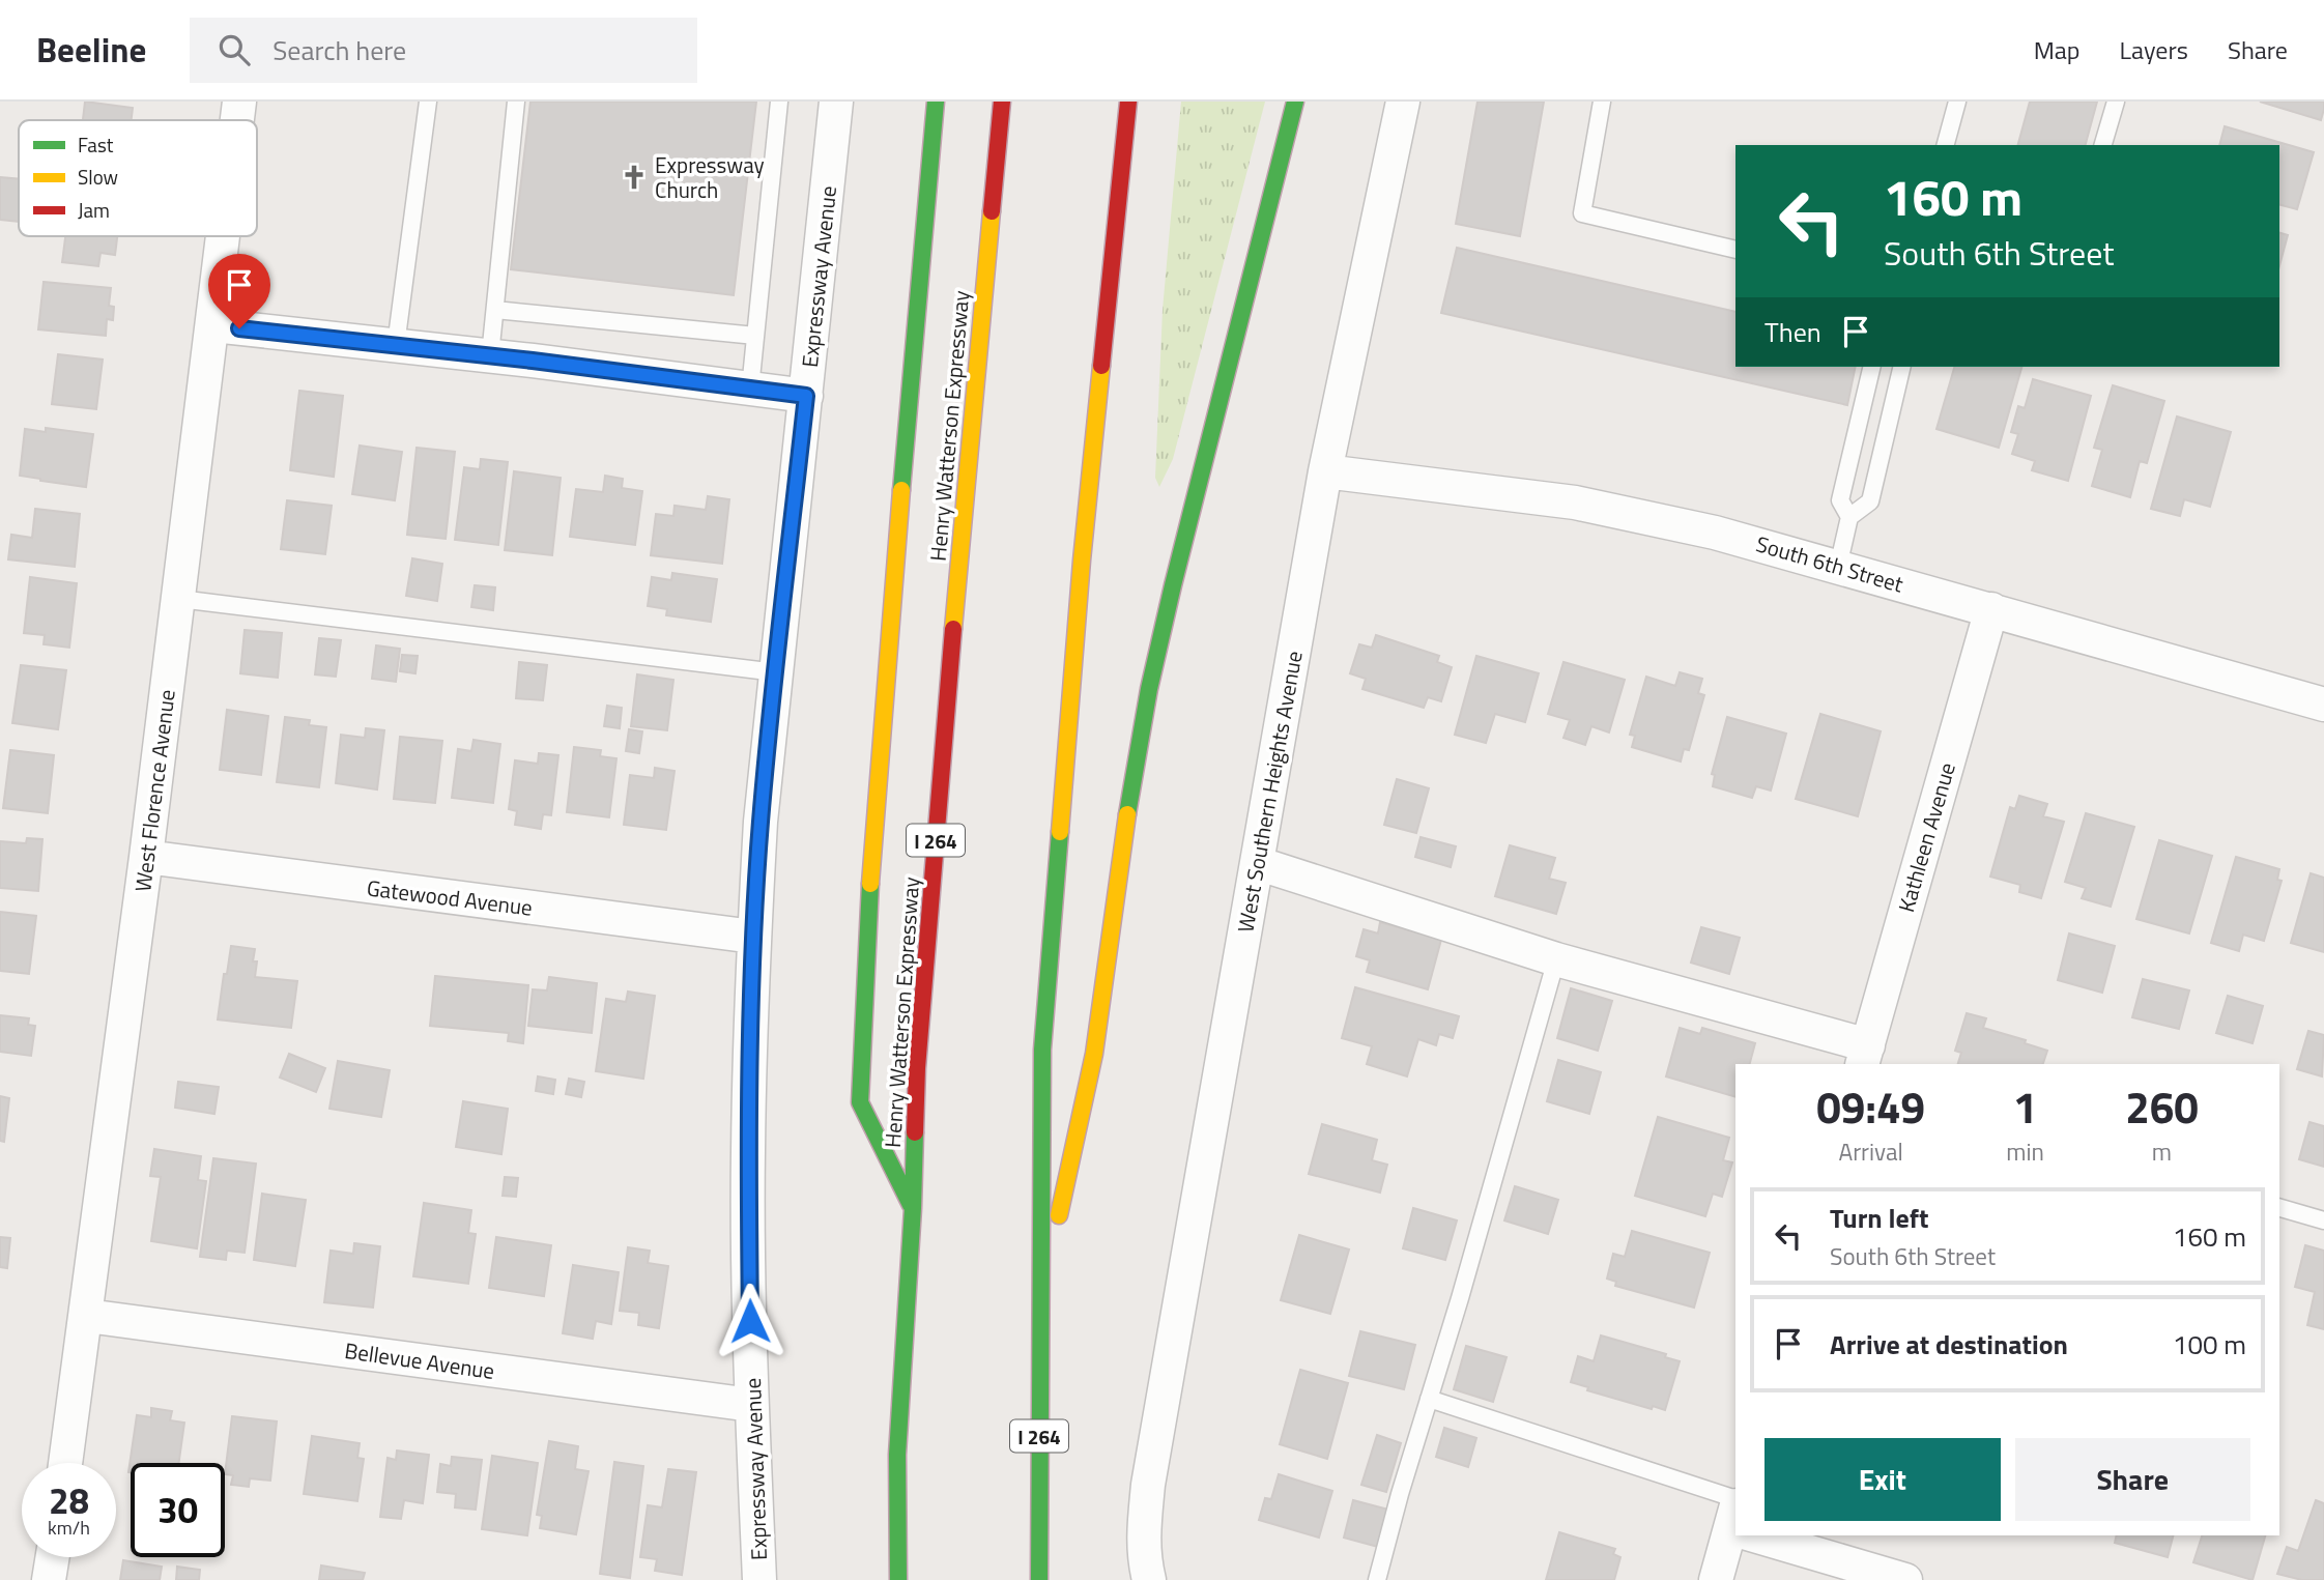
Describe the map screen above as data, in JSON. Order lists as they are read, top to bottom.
{
  "streets": {
    "highway": ["Henry Watterson Expressway", "I 264"],
    "street": [
      "Expressway Avenue",
      "South 6th Street",
      "West Florence Avenue",
      "West Southern Heights Avenue",
      "Kathleen Avenue",
      "Gatewood Avenue",
      "Bellevue Avenue"
    ]
  },
  "crossings": [
    ["Expressway Avenue", "Gatewood Avenue"],
    ["Expressway Avenue", "Bellevue Avenue"],
    ["South 6th Street", "West Southern Heights Avenue"],
    ["South 6th Street", "Kathleen Avenue"],
    ["West Florence Avenue", "Gatewood Avenue"],
    ["West Florence Avenue", "Bellevue Avenue"]
  ],
  "places": {
    "church": ["Expressway Church"]
  },
  "legend": ["Fast", "Slow", "Jam"],
  "page": {
    "header": "Beeline",
    "search": "Search here",
    "nav": ["Map", "Layers", "Share"],
    "turn": ["160 m", "South 6th Street"],
    "then": "Then",
    "eta": [
      "09:49",
      "Arrival",
      "1",
      "min",
      "260",
      "m"
    ],
    "list": [
      {
        "name": "Turn left",
        "note": "South 6th Street",
        "value": "160 m"
      },
      {
        "name": "Arrive at destination",
        "value": "100 m"
      }
    ],
    "buttons": ["Exit", "Share"],
    "speed": "28 km/h",
    "limit": "30"
  }
}
